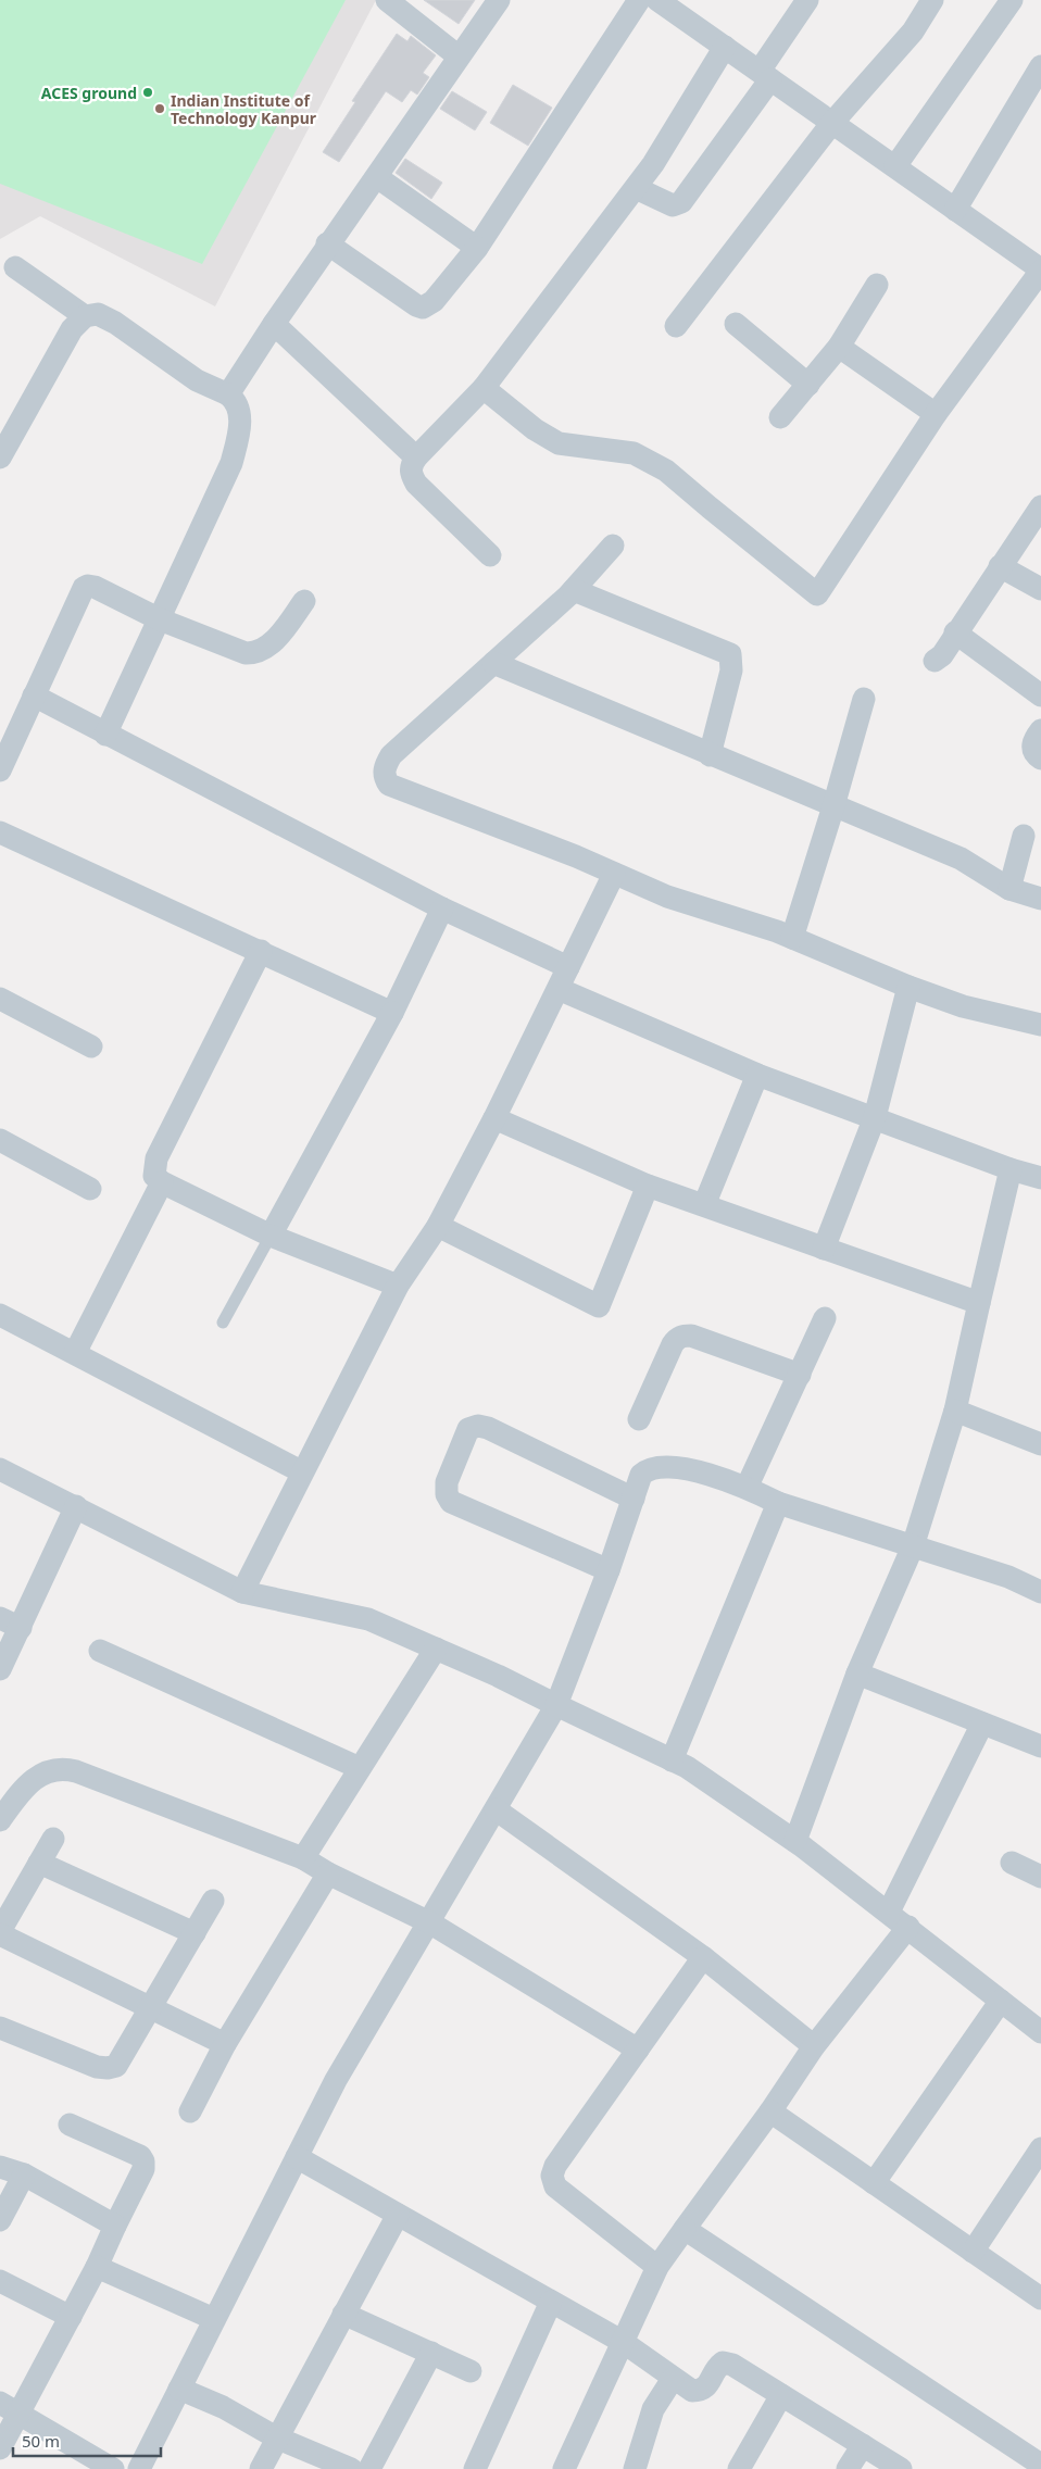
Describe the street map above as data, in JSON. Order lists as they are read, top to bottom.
{
  "places": ["ACES ground", "Indian Institute of Technology Kanpur"],
  "scale_bar": "50 m"
}
